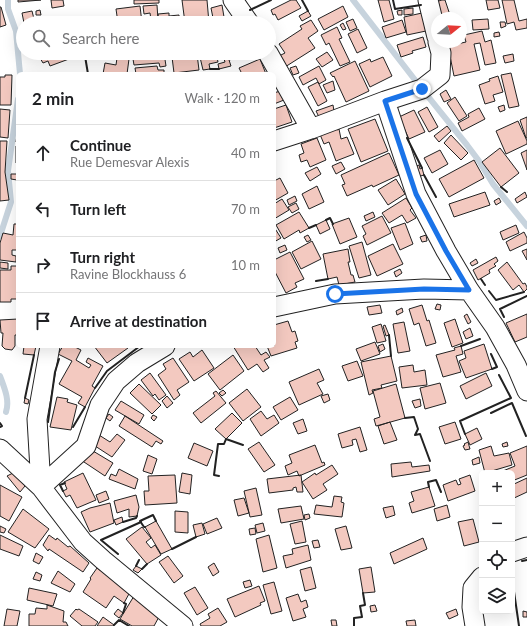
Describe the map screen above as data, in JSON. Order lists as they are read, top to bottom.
{
  "north": "right",
  "page": {
    "search": "Search here",
    "heading": ["2 min", "Walk · 120 m"],
    "list": [
      ["Continue", "Rue Demesvar Alexis", "40 m"],
      ["Turn left", "70 m"],
      ["Turn right", "Ravine Blockhauss 6", "10 m"],
      "Arrive at destination"
    ],
    "map_buttons": ["+", "−"]
  }
}
